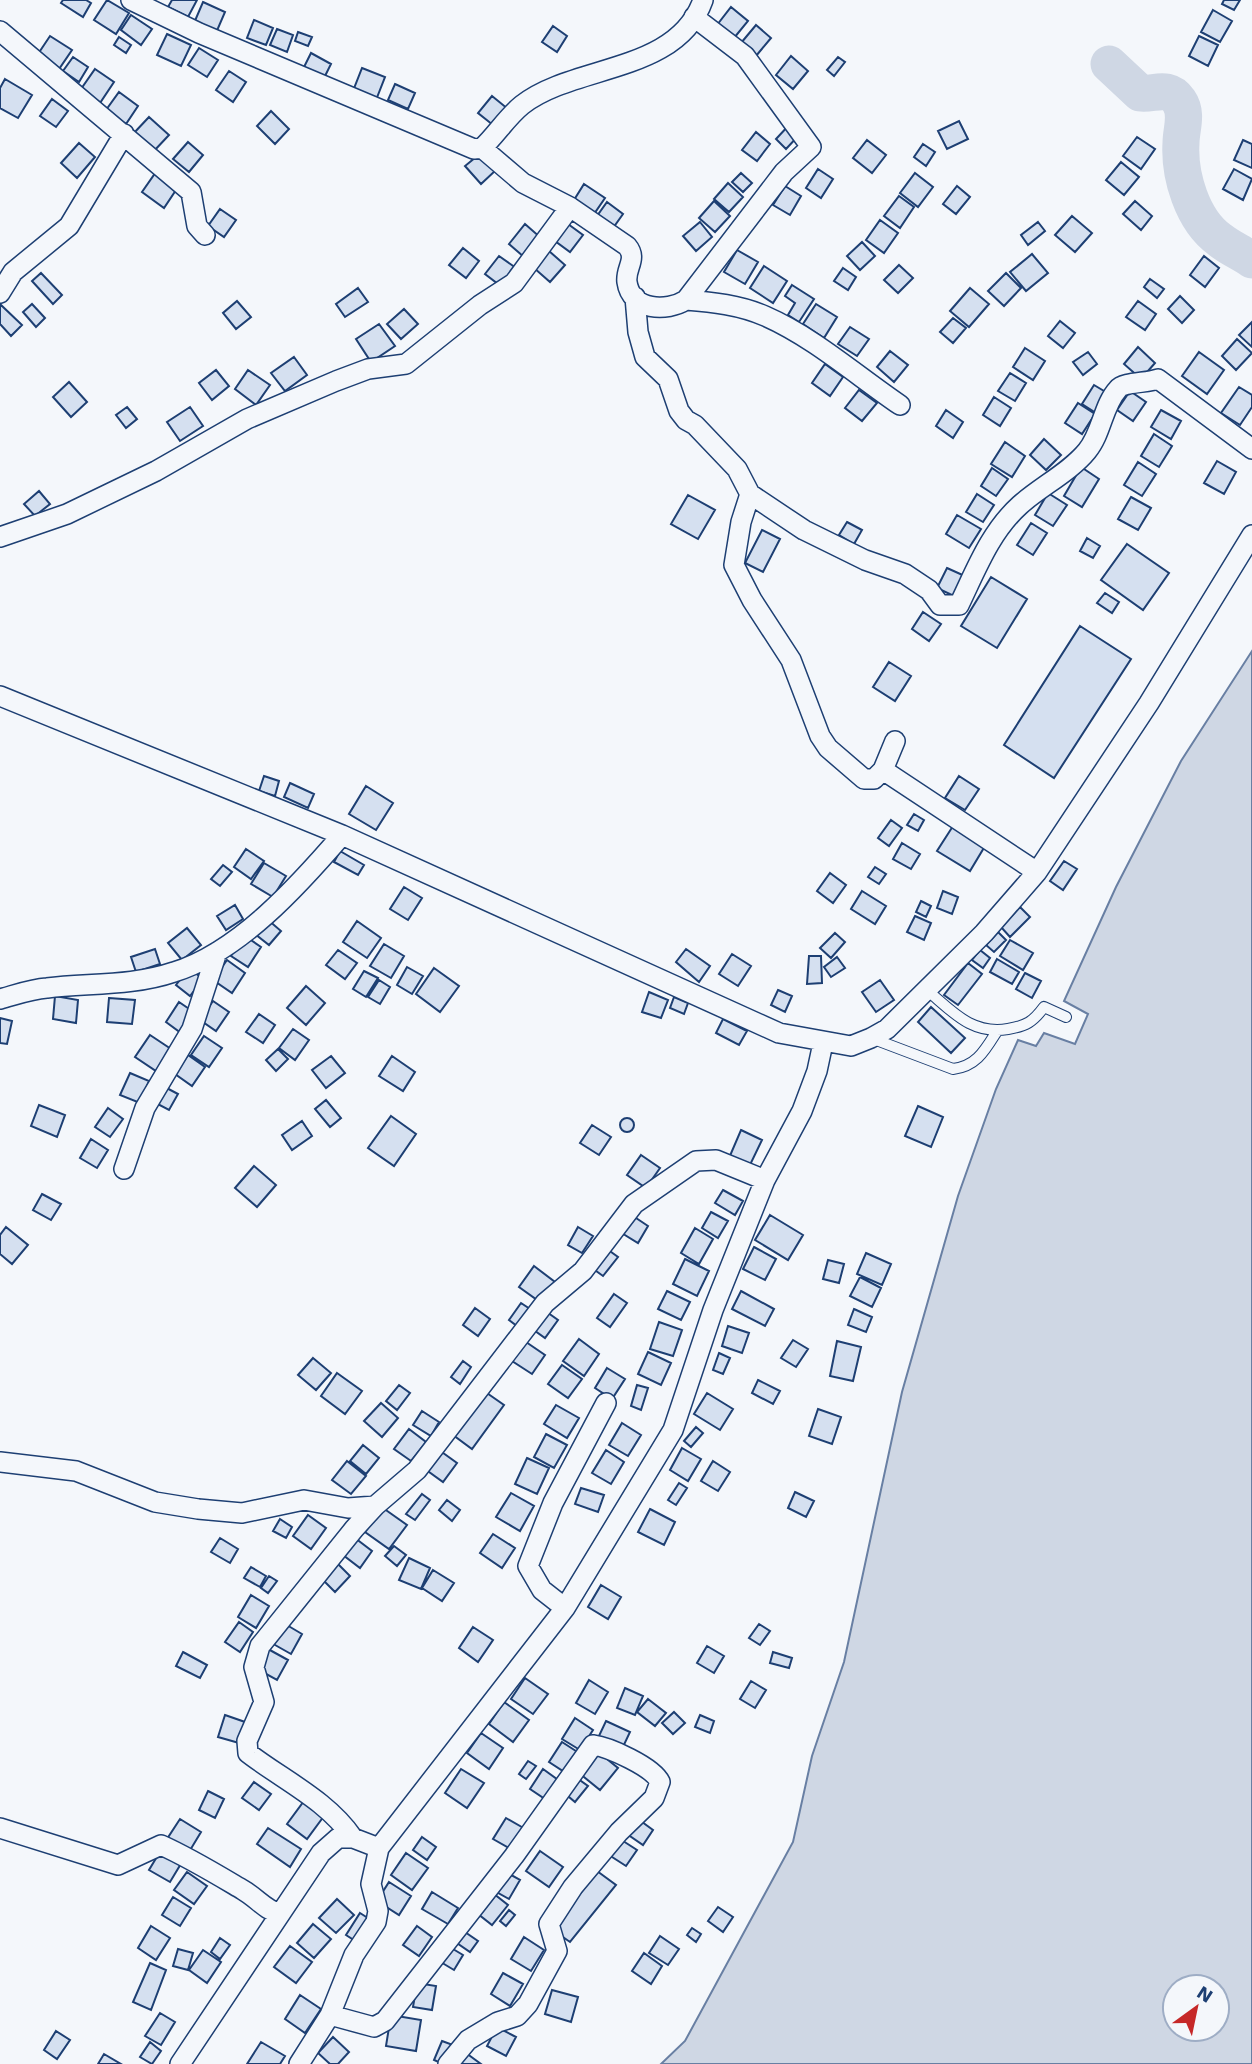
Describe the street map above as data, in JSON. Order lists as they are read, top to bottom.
{
  "north": "top right"
}
